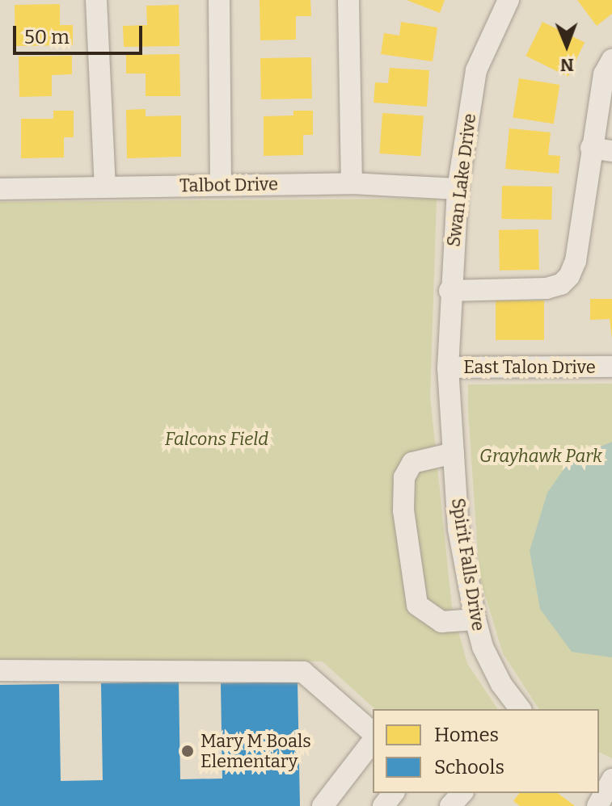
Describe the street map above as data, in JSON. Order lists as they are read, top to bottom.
{
  "streets": {
    "street": [
      "Swan Lake Drive",
      "Talbot Drive",
      "East Talon Drive",
      "Spirit Falls Drive"
    ]
  },
  "crossings": [
    ["Swan Lake Drive", "Talbot Drive"],
    ["Swan Lake Drive", "East Talon Drive"],
    ["Swan Lake Drive", "Spirit Falls Drive"],
    ["East Talon Drive", "Spirit Falls Drive"]
  ],
  "parks": ["Falcons Field", "Grayhawk Park"],
  "places": ["Mary M Boals Elementary"],
  "legend": ["Homes", "Schools"],
  "scale_bar": "50 m",
  "north": "bottom"
}
